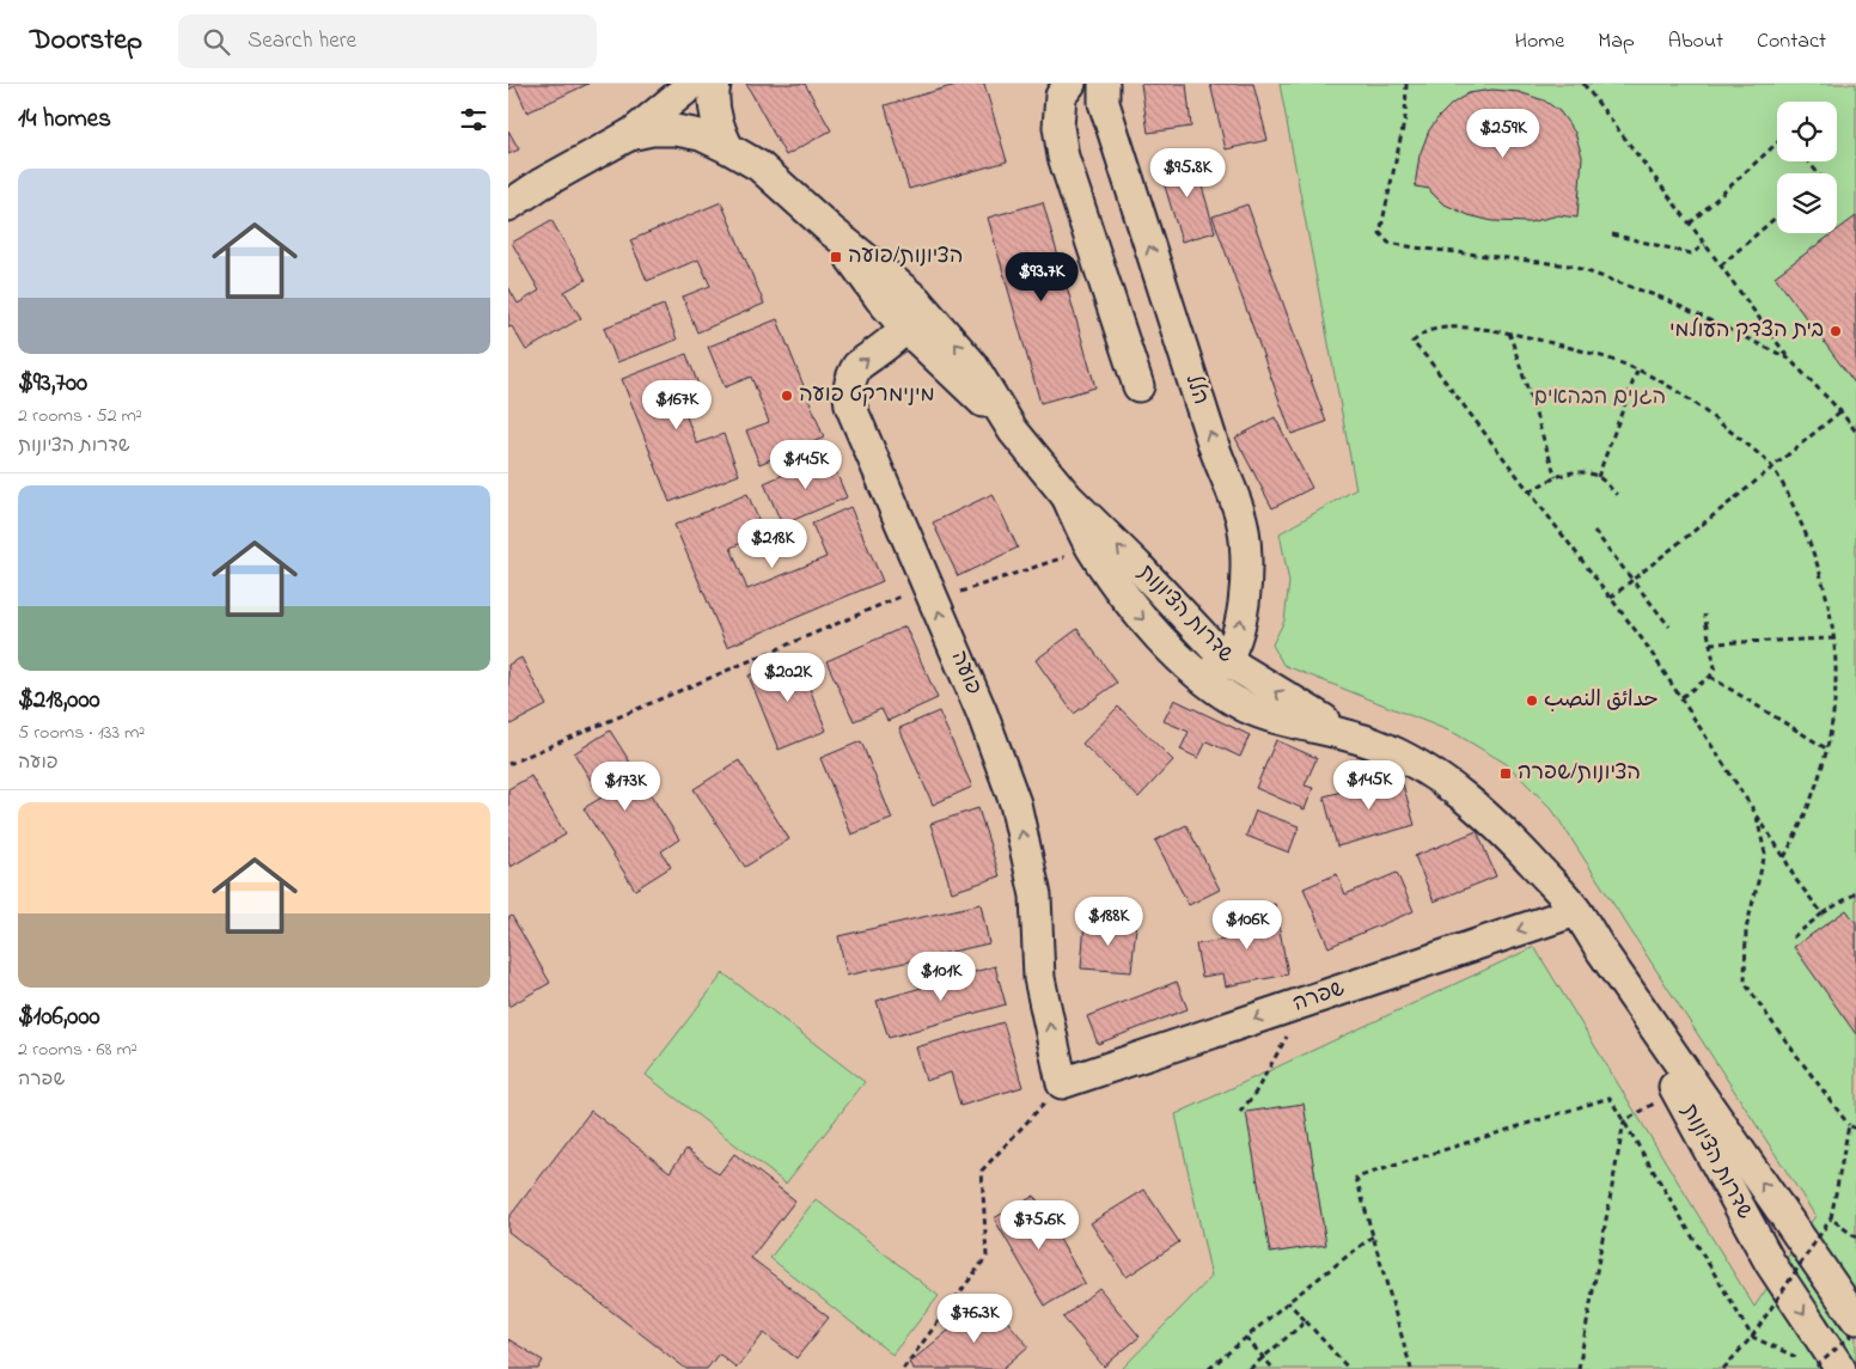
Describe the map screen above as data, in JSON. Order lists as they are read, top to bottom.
{
  "streets": {
    "street": [
      "הלל",
      "שדרות הציונות",
      "פועה",
      "שפרה"
    ]
  },
  "crossings": [
    ["הלל", "שדרות הציונות"],
    ["שדרות הציונות", "פועה"],
    ["שדרות הציונות", "שפרה"],
    ["פועה", "שפרה"]
  ],
  "one_way": ["פועה", "שפרה"],
  "parks": ["הגנים הבהאים"],
  "places": {
    "transit": ["הציונות/פועה", "הציונות/שפרה"],
    "other": ["בית הצדק העולמי", "מינימרקט פועה", "حدائق النصب"]
  },
  "page": {
    "header": "Doorstep",
    "search": "Search here",
    "nav": [
      "Home",
      "Map",
      "About",
      "Contact"
    ],
    "heading": "14 homes",
    "price": [
      "$259K",
      "$95.8K",
      "$93.7K",
      "$167K",
      "$145K",
      "$218K",
      "$202K",
      "$145K",
      "$173K",
      "$188K",
      "$106K",
      "$101K",
      "$75.6K",
      "$76.3K"
    ],
    "list": [
      {
        "name": "$93,700",
        "note": "2 rooms · 52 m² · שדרות הציונות"
      },
      {
        "name": "$218,000",
        "note": "5 rooms · 133 m² · פועה"
      },
      {
        "name": "$106,000",
        "note": "2 rooms · 68 m² · שפרה"
      }
    ]
  }
}
